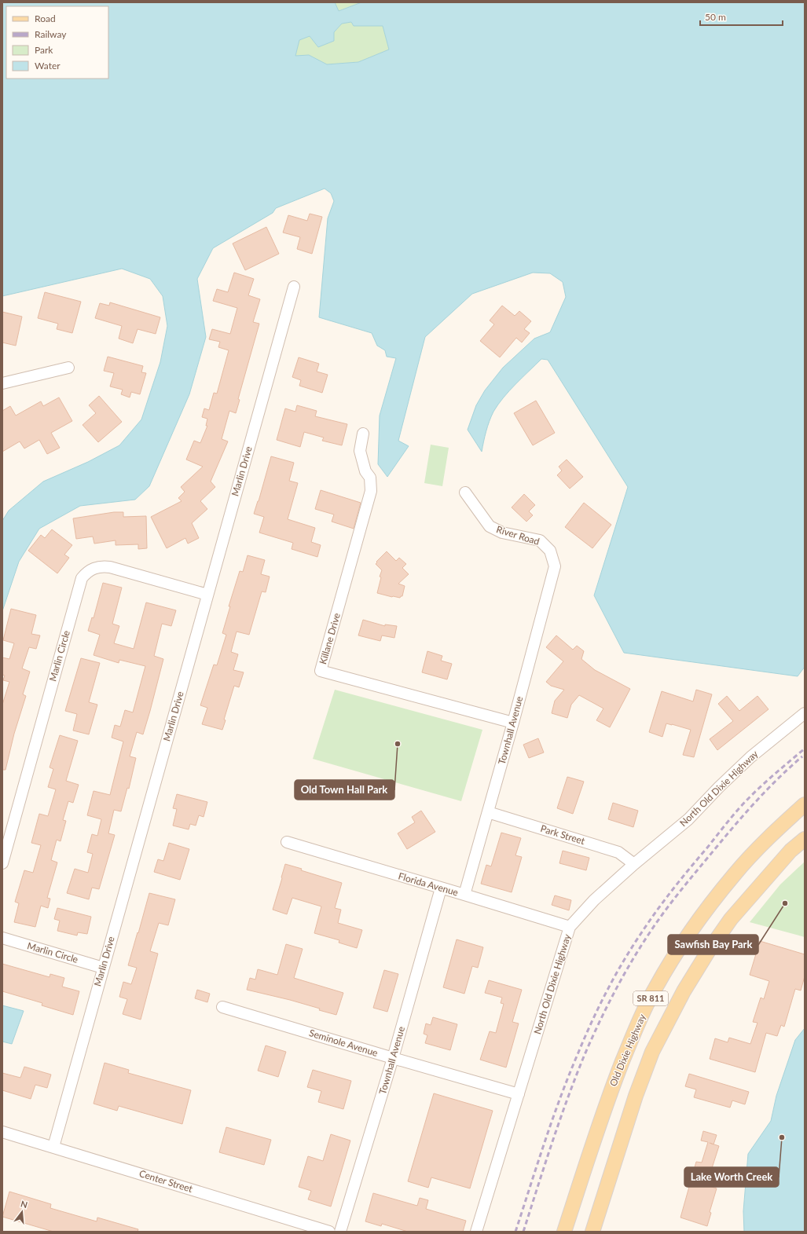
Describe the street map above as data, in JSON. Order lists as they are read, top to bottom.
{
  "streets": {
    "main road": ["SR 811", "Old Dixie Highway"],
    "street": [
      "Marlin Drive",
      "River Road",
      "Killane Drive",
      "Marlin Circle",
      "Townhall Avenue",
      "North Old Dixie Highway",
      "Park Street",
      "Florida Avenue",
      "Seminole Avenue",
      "Center Street"
    ]
  },
  "crossings": [
    ["Marlin Drive", "Marlin Circle"],
    ["Marlin Drive", "Center Street"],
    ["River Road", "Townhall Avenue"],
    ["Killane Drive", "Townhall Avenue"],
    ["Townhall Avenue", "Park Street"],
    ["Townhall Avenue", "Florida Avenue"],
    ["Townhall Avenue", "Seminole Avenue"],
    ["North Old Dixie Highway", "Park Street"],
    ["North Old Dixie Highway", "Florida Avenue"],
    ["North Old Dixie Highway", "Seminole Avenue"]
  ],
  "places": ["Old Town Hall Park", "Sawfish Bay Park", "Lake Worth Creek"],
  "legend": [
    "Road",
    "Railway",
    "Park",
    "Water"
  ],
  "scale_bar": "50 m",
  "north": "top"
}
